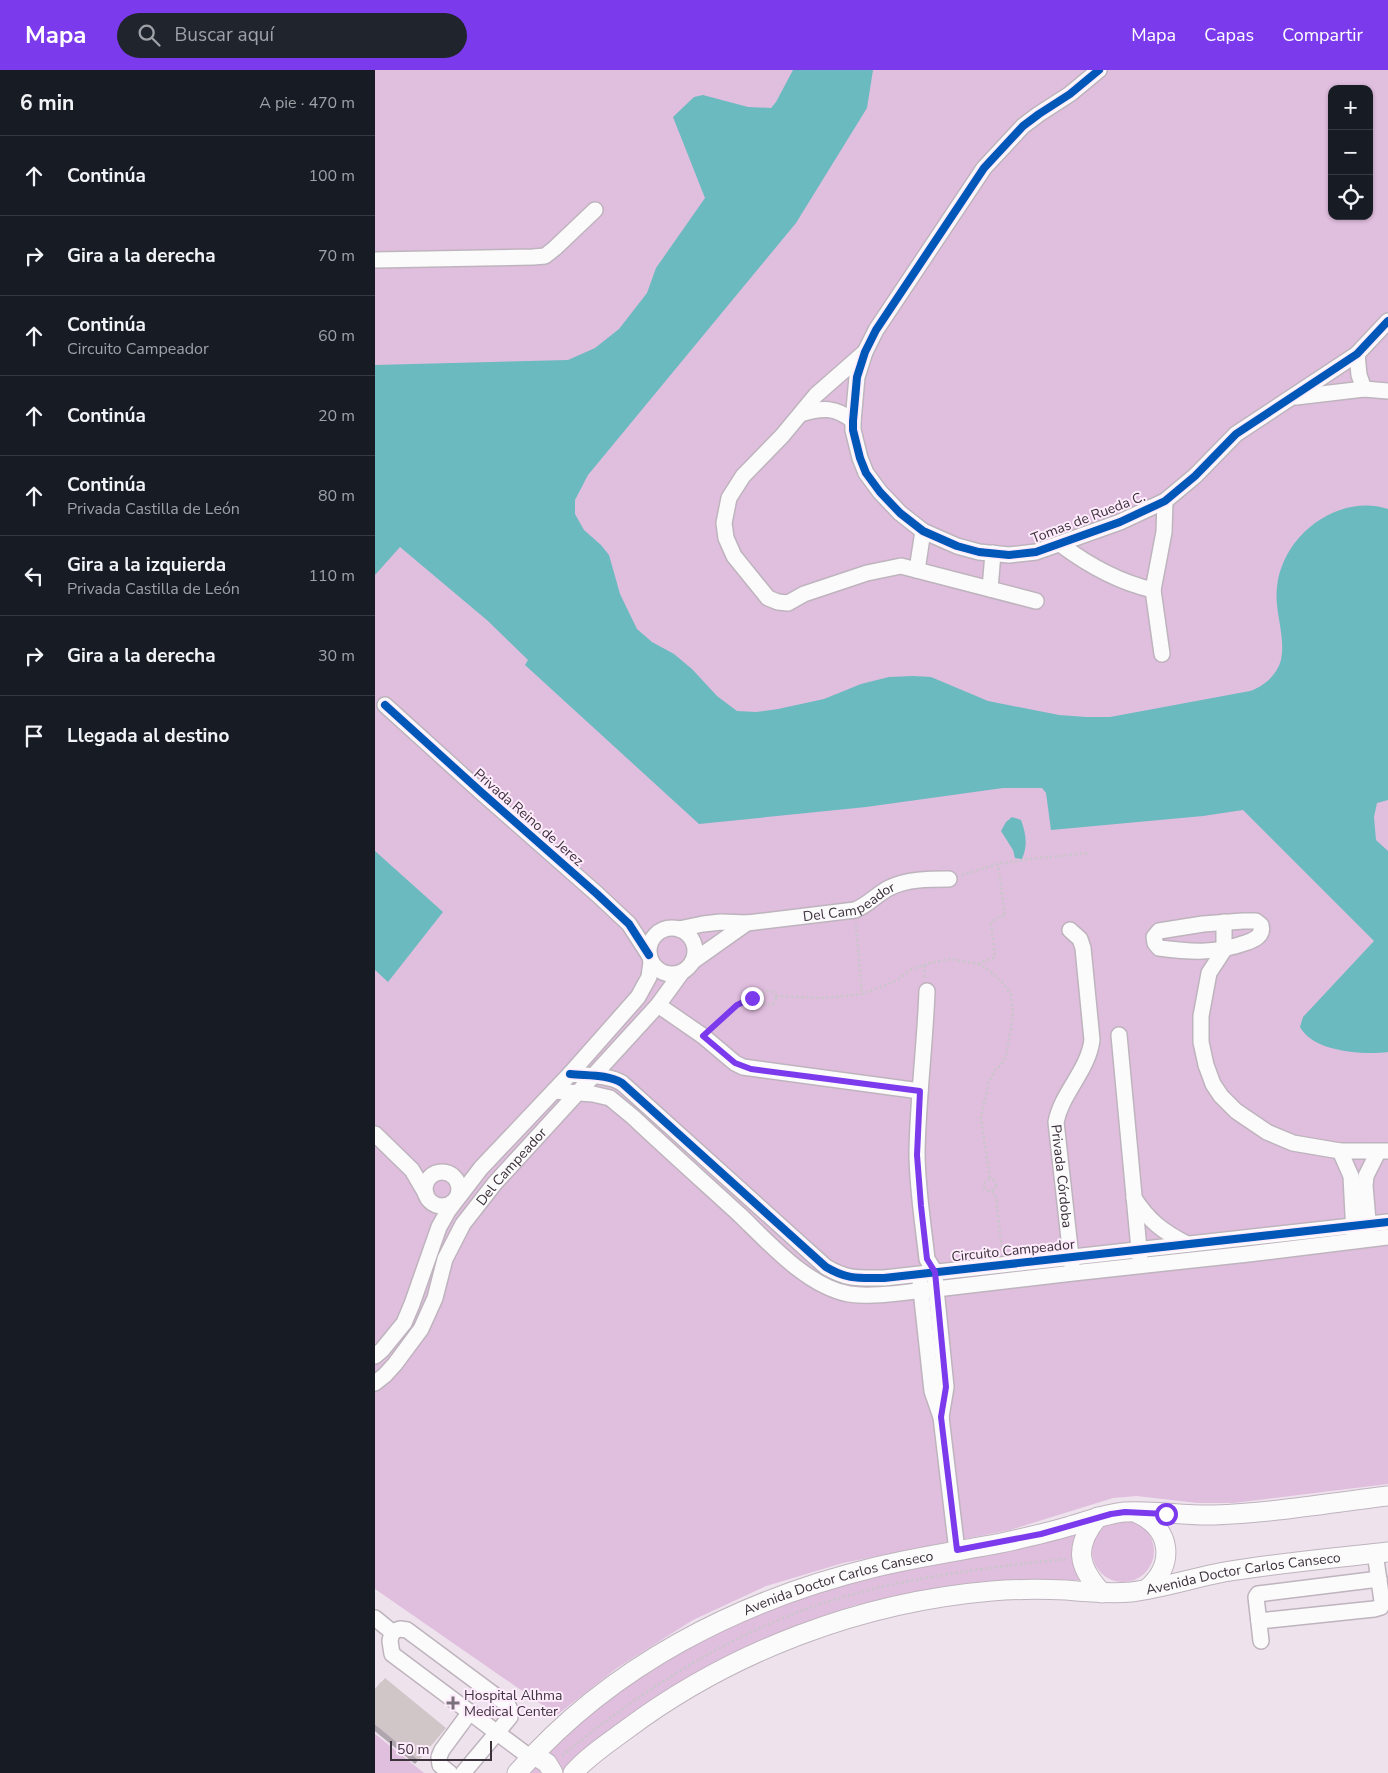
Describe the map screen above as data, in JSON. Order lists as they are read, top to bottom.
{
  "streets": {
    "main road": ["Avenida Doctor Carlos Canseco"],
    "street": [
      "Tomas de Rueda C.",
      "Privada Reino de Jerez",
      "Del Campeador",
      "Privada Córdoba",
      "Circuito Campeador"
    ]
  },
  "crossings": [
    ["Privada Reino de Jerez", "Del Campeador"],
    ["Del Campeador", "Circuito Campeador"],
    ["Privada Córdoba", "Circuito Campeador"]
  ],
  "places": {
    "health": ["Hospital Alhma Medical Center"]
  },
  "scale_bar": "50 m",
  "page": {
    "header": "Mapa",
    "search": "Buscar aquí",
    "nav": ["Mapa", "Capas", "Compartir"],
    "heading": ["6 min", "A pie · 470 m"],
    "map_buttons": ["+", "−"],
    "list": [
      ["Continúa", "100 m"],
      ["Gira a la derecha", "70 m"],
      ["Continúa", "Circuito Campeador", "60 m"],
      ["Continúa", "20 m"],
      ["Continúa", "Privada Castilla de León", "80 m"],
      ["Gira a la izquierda", "Privada Castilla de León", "110 m"],
      ["Gira a la derecha", "30 m"],
      "Llegada al destino"
    ],
    "scale": "50 m"
  }
}
